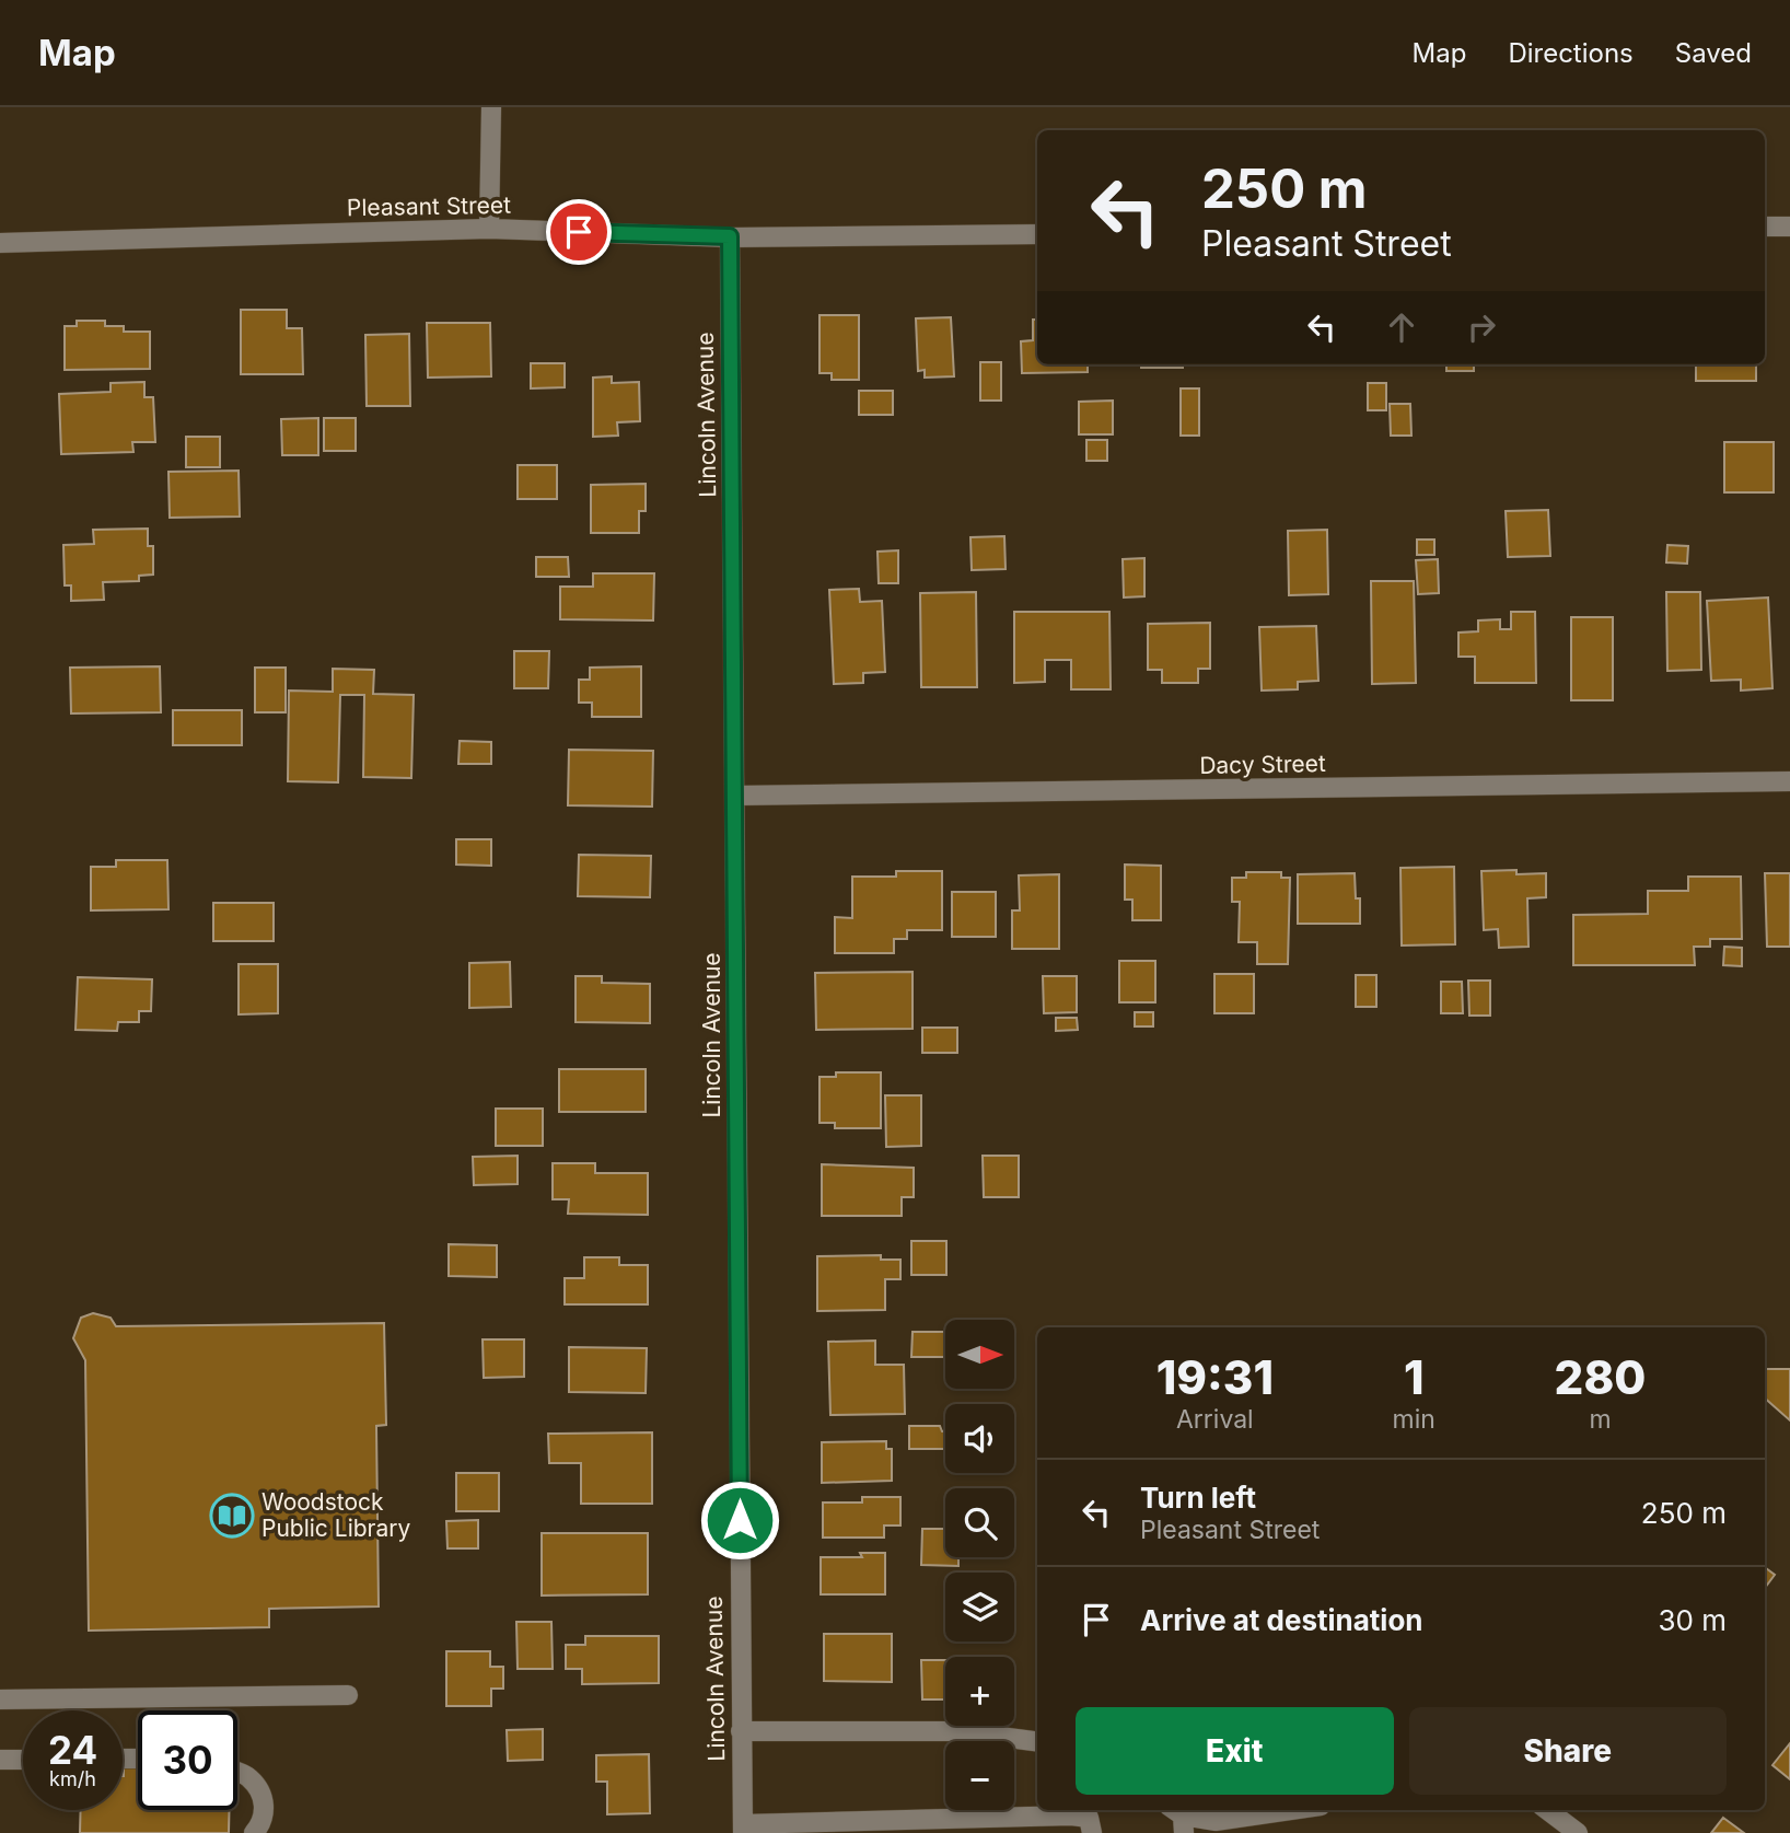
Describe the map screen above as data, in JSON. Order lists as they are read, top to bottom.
{
  "streets": {
    "street": ["Pleasant Street", "Lincoln Avenue", "Dacy Street"]
  },
  "crossings": [
    ["Pleasant Street", "Lincoln Avenue"],
    ["Lincoln Avenue", "Dacy Street"]
  ],
  "places": {
    "library": ["Woodstock Public Library"]
  },
  "north": "right",
  "page": {
    "header": "Map",
    "nav": ["Map", "Directions", "Saved"],
    "turn": ["250 m", "Pleasant Street"],
    "map_buttons": ["+", "−"],
    "eta": [
      "19:31",
      "Arrival",
      "1",
      "min",
      "280",
      "m"
    ],
    "list": [
      {
        "name": "Turn left",
        "note": "Pleasant Street",
        "value": "250 m"
      },
      {
        "name": "Arrive at destination",
        "value": "30 m"
      }
    ],
    "buttons": ["Exit", "Share"],
    "speed": "24 km/h",
    "limit": "30"
  }
}
